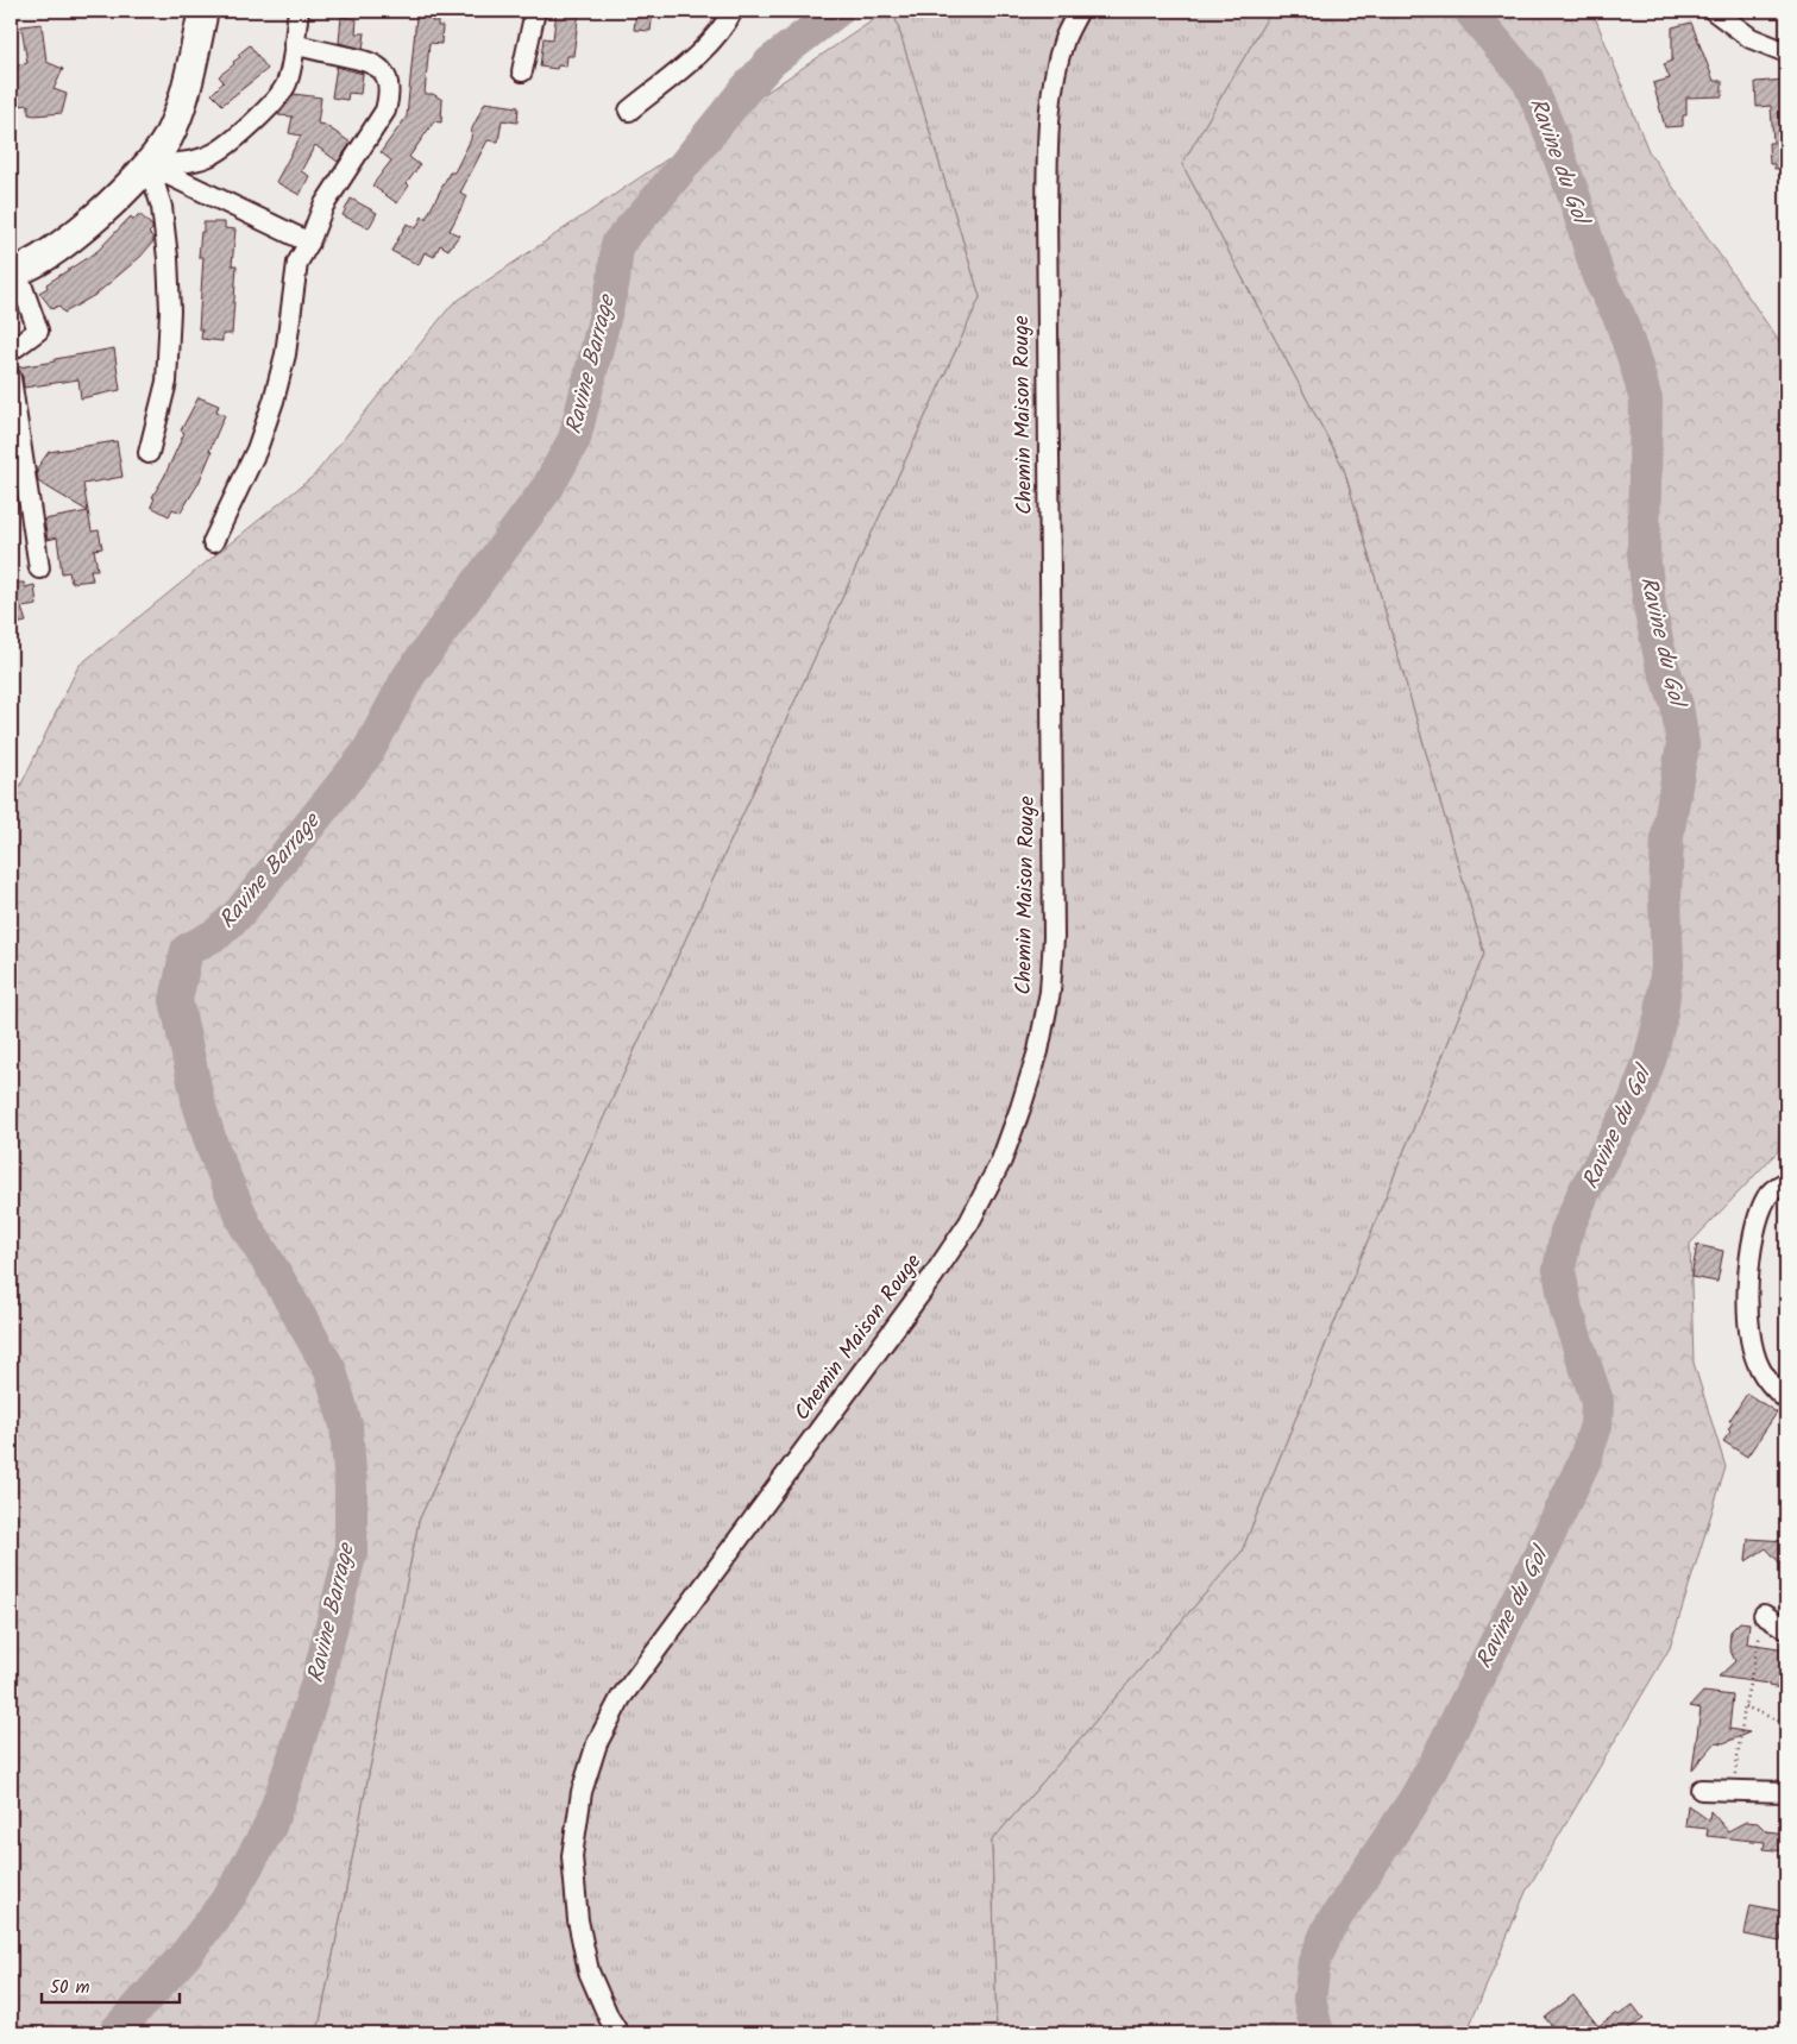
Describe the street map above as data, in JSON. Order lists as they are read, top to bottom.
{
  "streets": {
    "street": ["Chemin Maison Rouge"]
  },
  "water": ["Ravine du Gol", "Ravine Barrage"],
  "scale_bar": "50 m"
}
